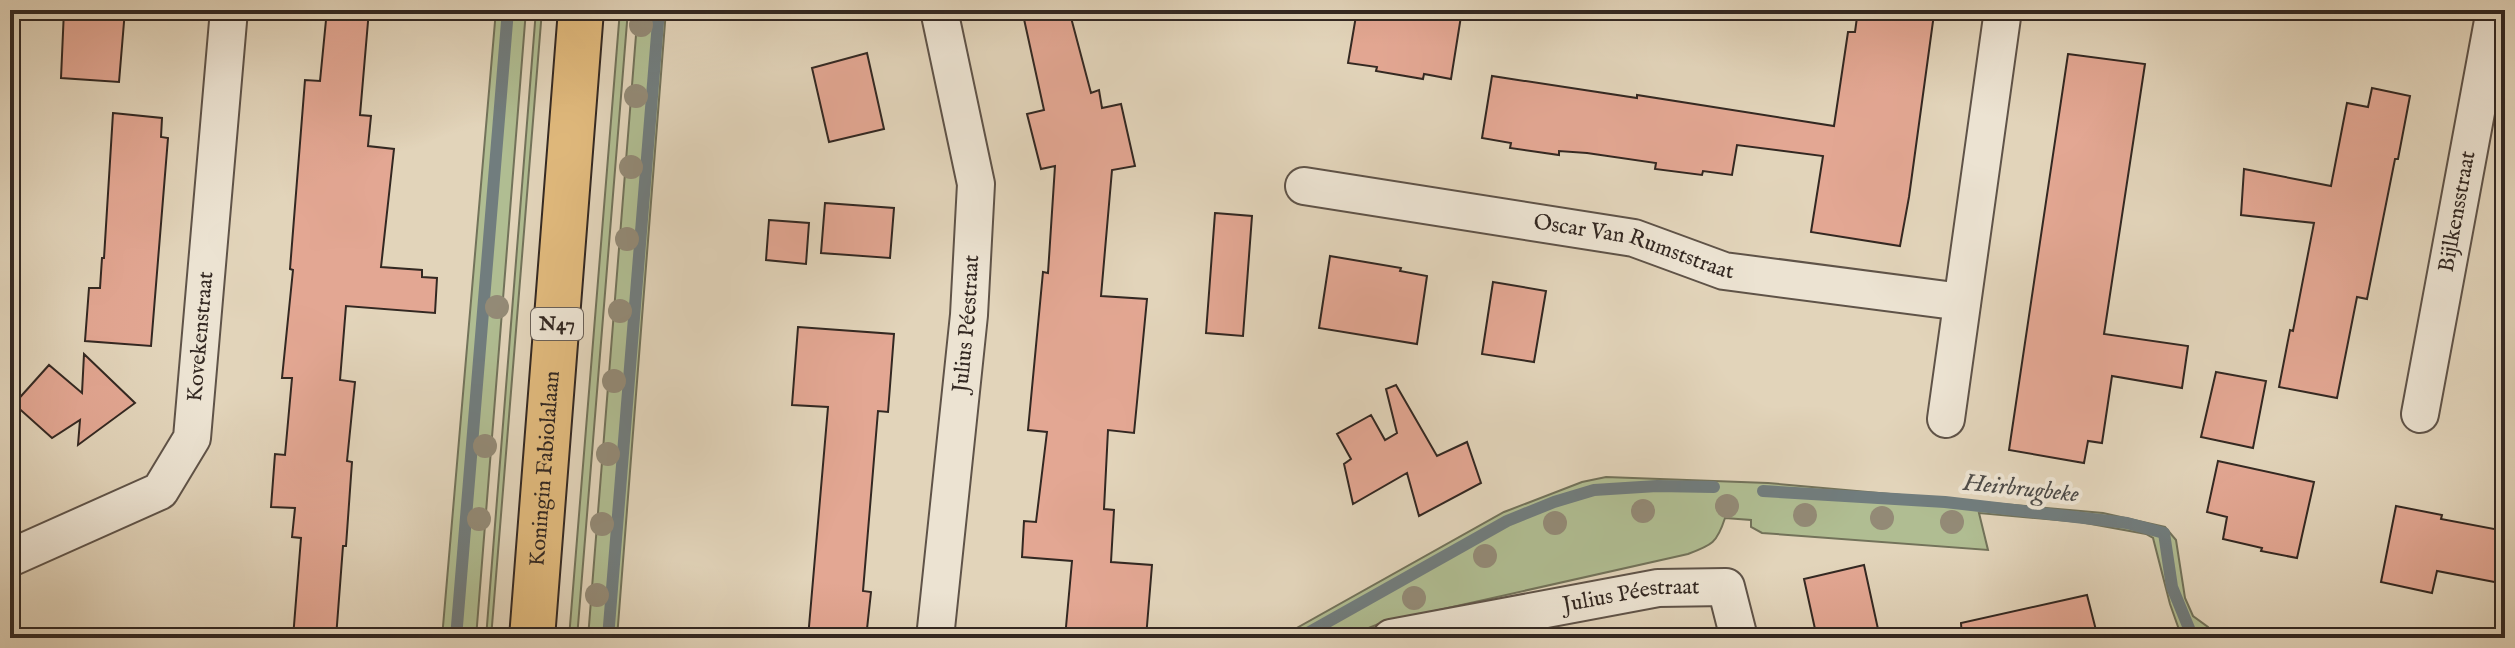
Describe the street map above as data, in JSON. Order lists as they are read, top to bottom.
{
  "streets": {
    "main road": ["N47", "Koningin Fabiolalaan"],
    "street": [
      "Bijlkensstraat",
      "Oscar Van Rumststraat",
      "Julius Péestraat",
      "Kovekenstraat"
    ]
  },
  "water": ["Heirbrugbeke"]
}
